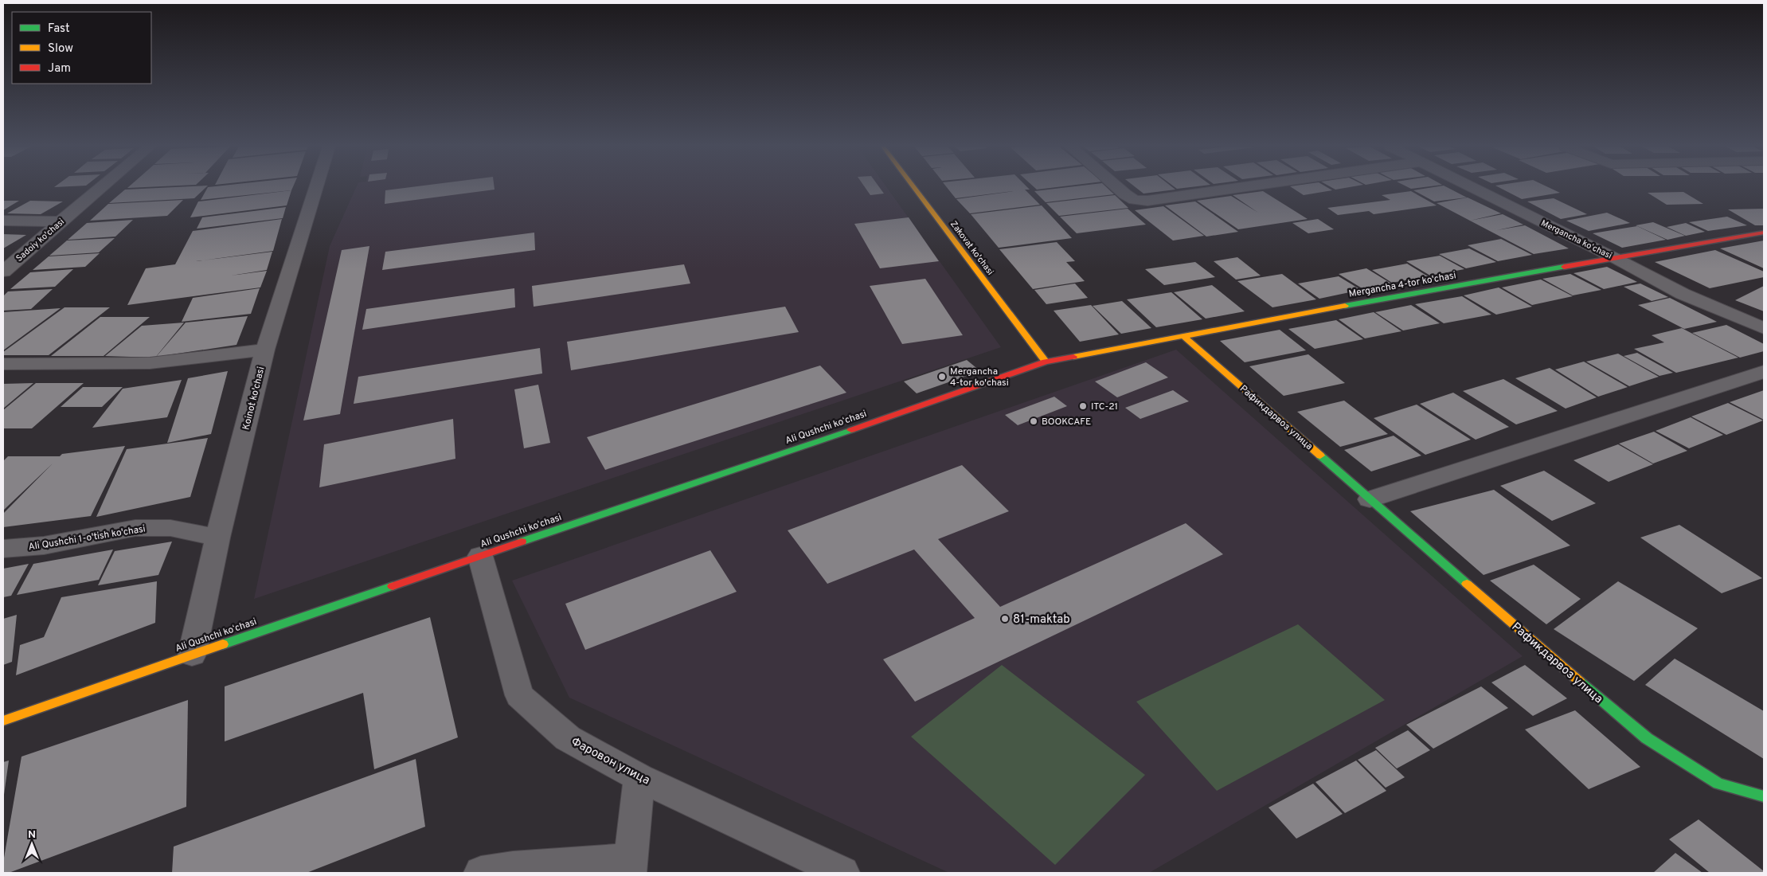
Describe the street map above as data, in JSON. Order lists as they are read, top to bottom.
{
  "streets": {
    "main road": [
      "Zakovat ko'chasi",
      "Mergancha 4-tor ko'chasi",
      "Рафикдарвоз улица",
      "Ali Qushchi koʻchasi"
    ],
    "street": [
      "Mergancha koʻchasi",
      "Sadoiy ko'chasi",
      "Koinot ko'chasi",
      "Ali Qushchi 1-o'tish ko'chasi",
      "Фаровон улица"
    ]
  },
  "crossings": [
    ["Mergancha koʻchasi", "Mergancha 4-tor ko'chasi"],
    ["Zakovat ko'chasi", "Mergancha 4-tor ko'chasi"],
    ["Zakovat ko'chasi", "Ali Qushchi koʻchasi"],
    ["Mergancha 4-tor ko'chasi", "Рафикдарвоз улица"],
    ["Mergancha 4-tor ko'chasi", "Ali Qushchi koʻchasi"],
    ["Koinot ko'chasi", "Ali Qushchi koʻchasi"],
    ["Koinot ko'chasi", "Ali Qushchi 1-o'tish ko'chasi"],
    ["Ali Qushchi koʻchasi", "Фаровон улица"]
  ],
  "places": [
    "Mergancha 4-tor ko'chasi",
    "ITC-21",
    "BOOKCAFE",
    "81-maktab"
  ],
  "legend": ["Fast", "Slow", "Jam"],
  "north": "top"
}
